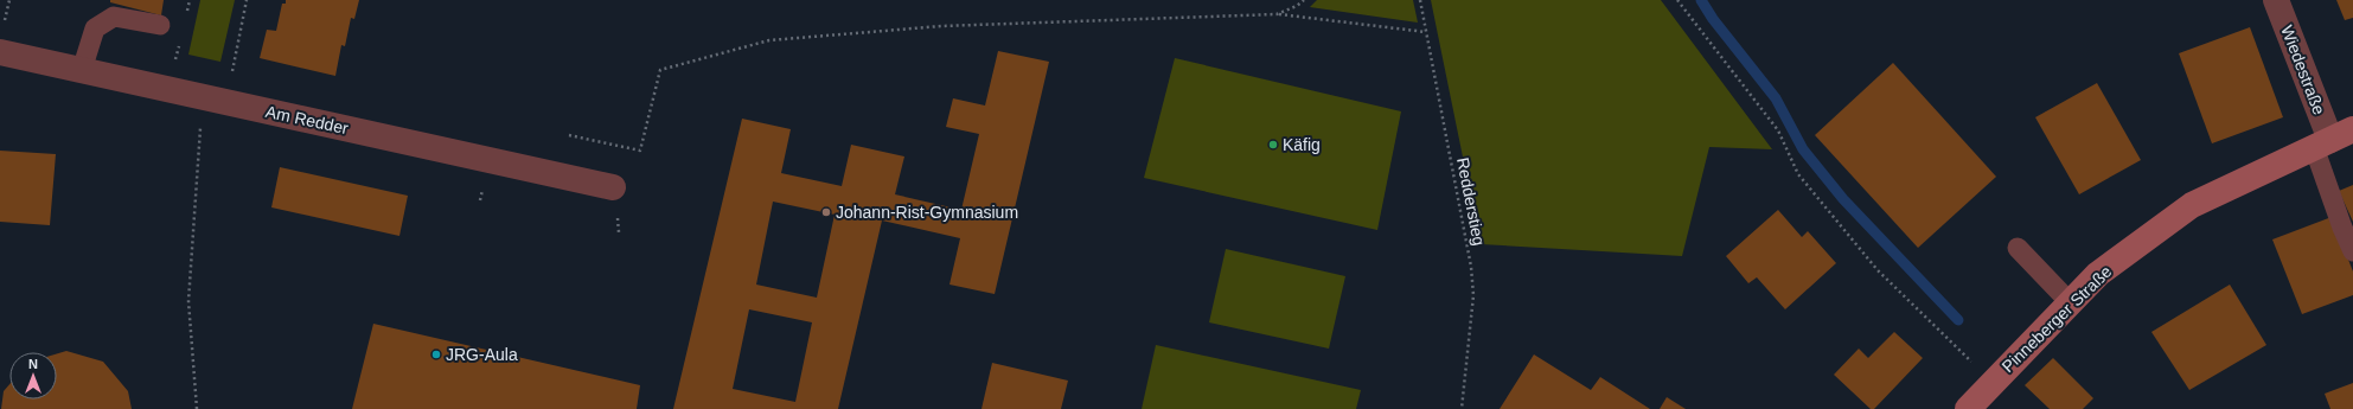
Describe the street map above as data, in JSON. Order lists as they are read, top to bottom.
{
  "streets": {
    "main road": ["Pinneberger Straße"],
    "street": ["Wiedestraße", "Am Redder"],
    "path": ["Redderstieg"]
  },
  "crossings": [
    ["Wiedestraße", "Pinneberger Straße"]
  ],
  "places": ["Käfig", "Johann-Rist-Gymnasium", "JRG-Aula"],
  "north": "top"
}
